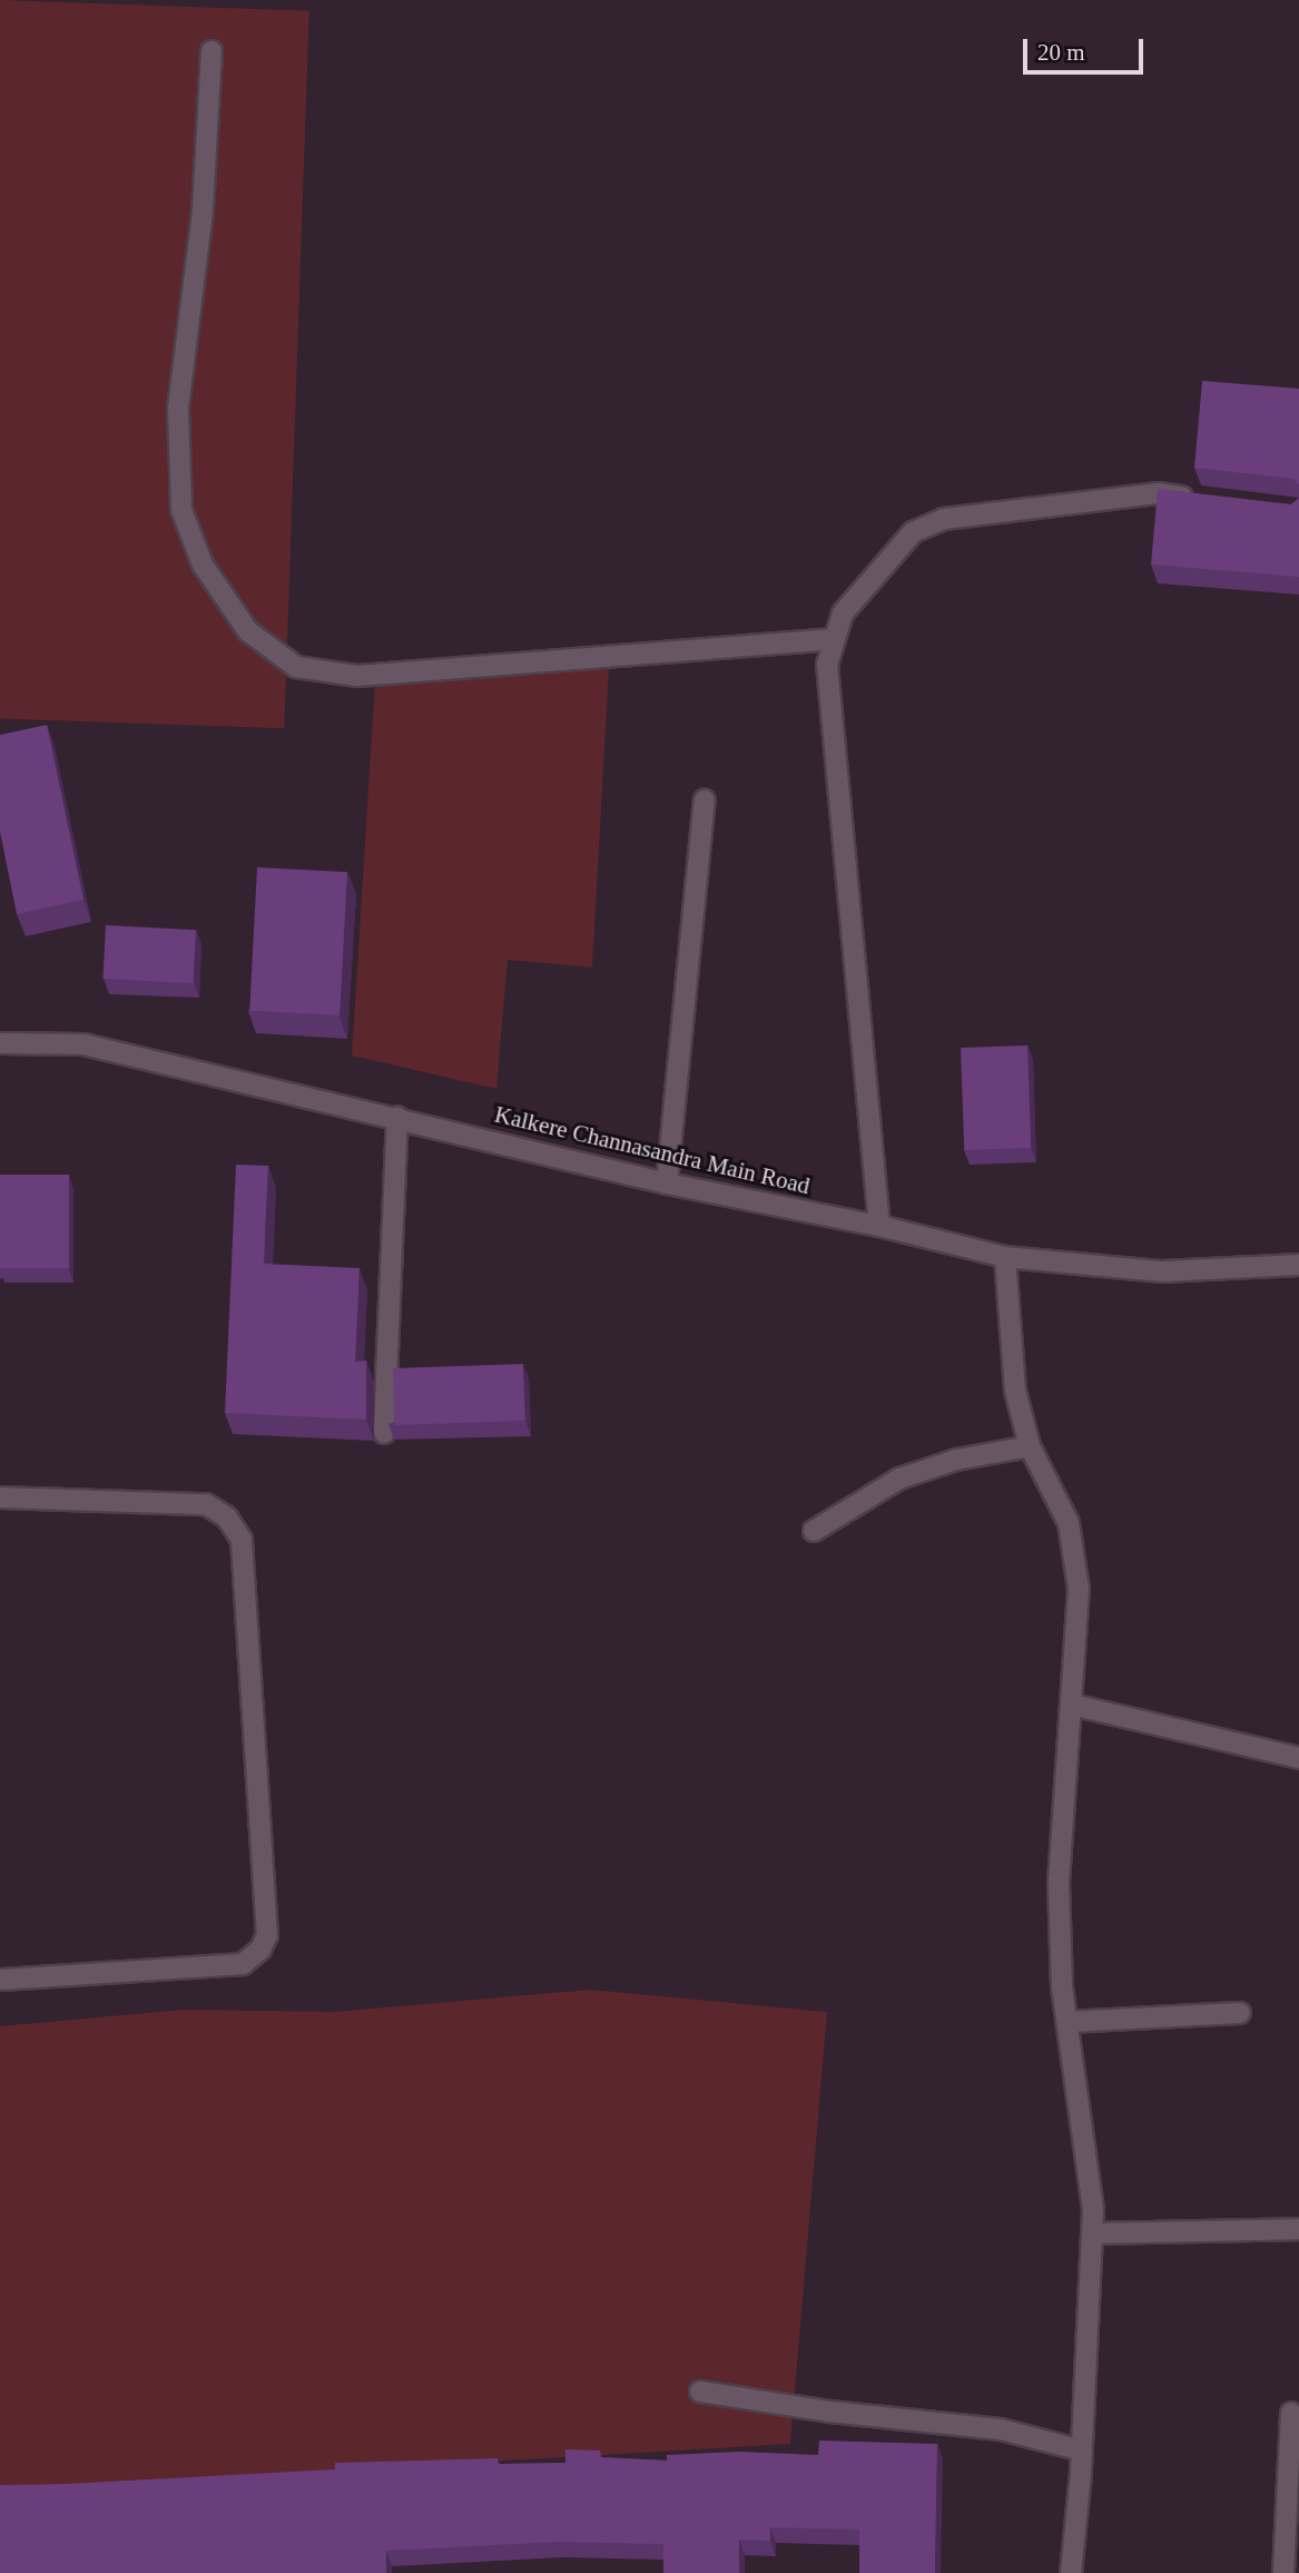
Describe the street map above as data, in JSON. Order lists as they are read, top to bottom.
{
  "streets": {
    "street": ["Kalkere Channasandra Main Road"]
  },
  "scale_bar": "20 m"
}
